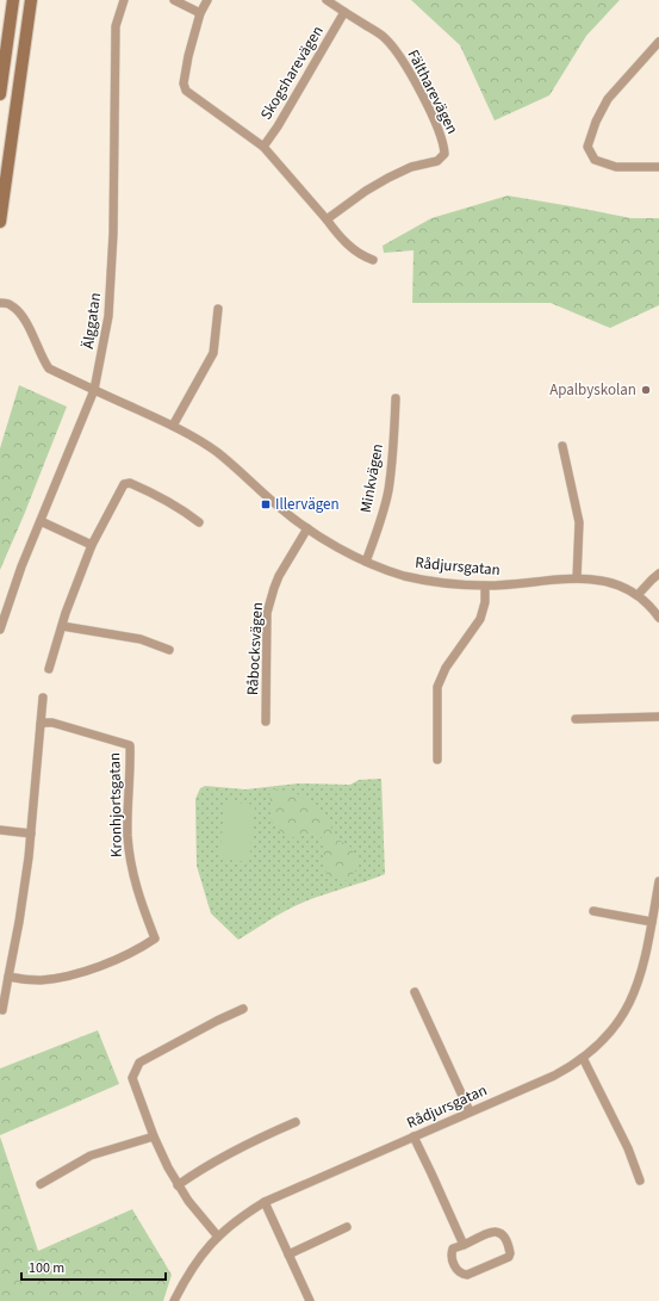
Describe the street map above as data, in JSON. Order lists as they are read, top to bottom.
{
  "streets": {
    "street": [
      "Skogsharevägen",
      "Fältharevägen",
      "Älggatan",
      "Minkvägen",
      "Rådjursgatan",
      "Råbocksvägen",
      "Kronhjortsgatan"
    ]
  },
  "crossings": [
    ["Skogsharevägen", "Fältharevägen"],
    ["Älggatan", "Rådjursgatan"],
    ["Minkvägen", "Rådjursgatan"],
    ["Rådjursgatan", "Råbocksvägen"]
  ],
  "places": {
    "other": ["Apalbyskolan"],
    "transit": ["Illervägen"]
  },
  "scale_bar": "100 m"
}
